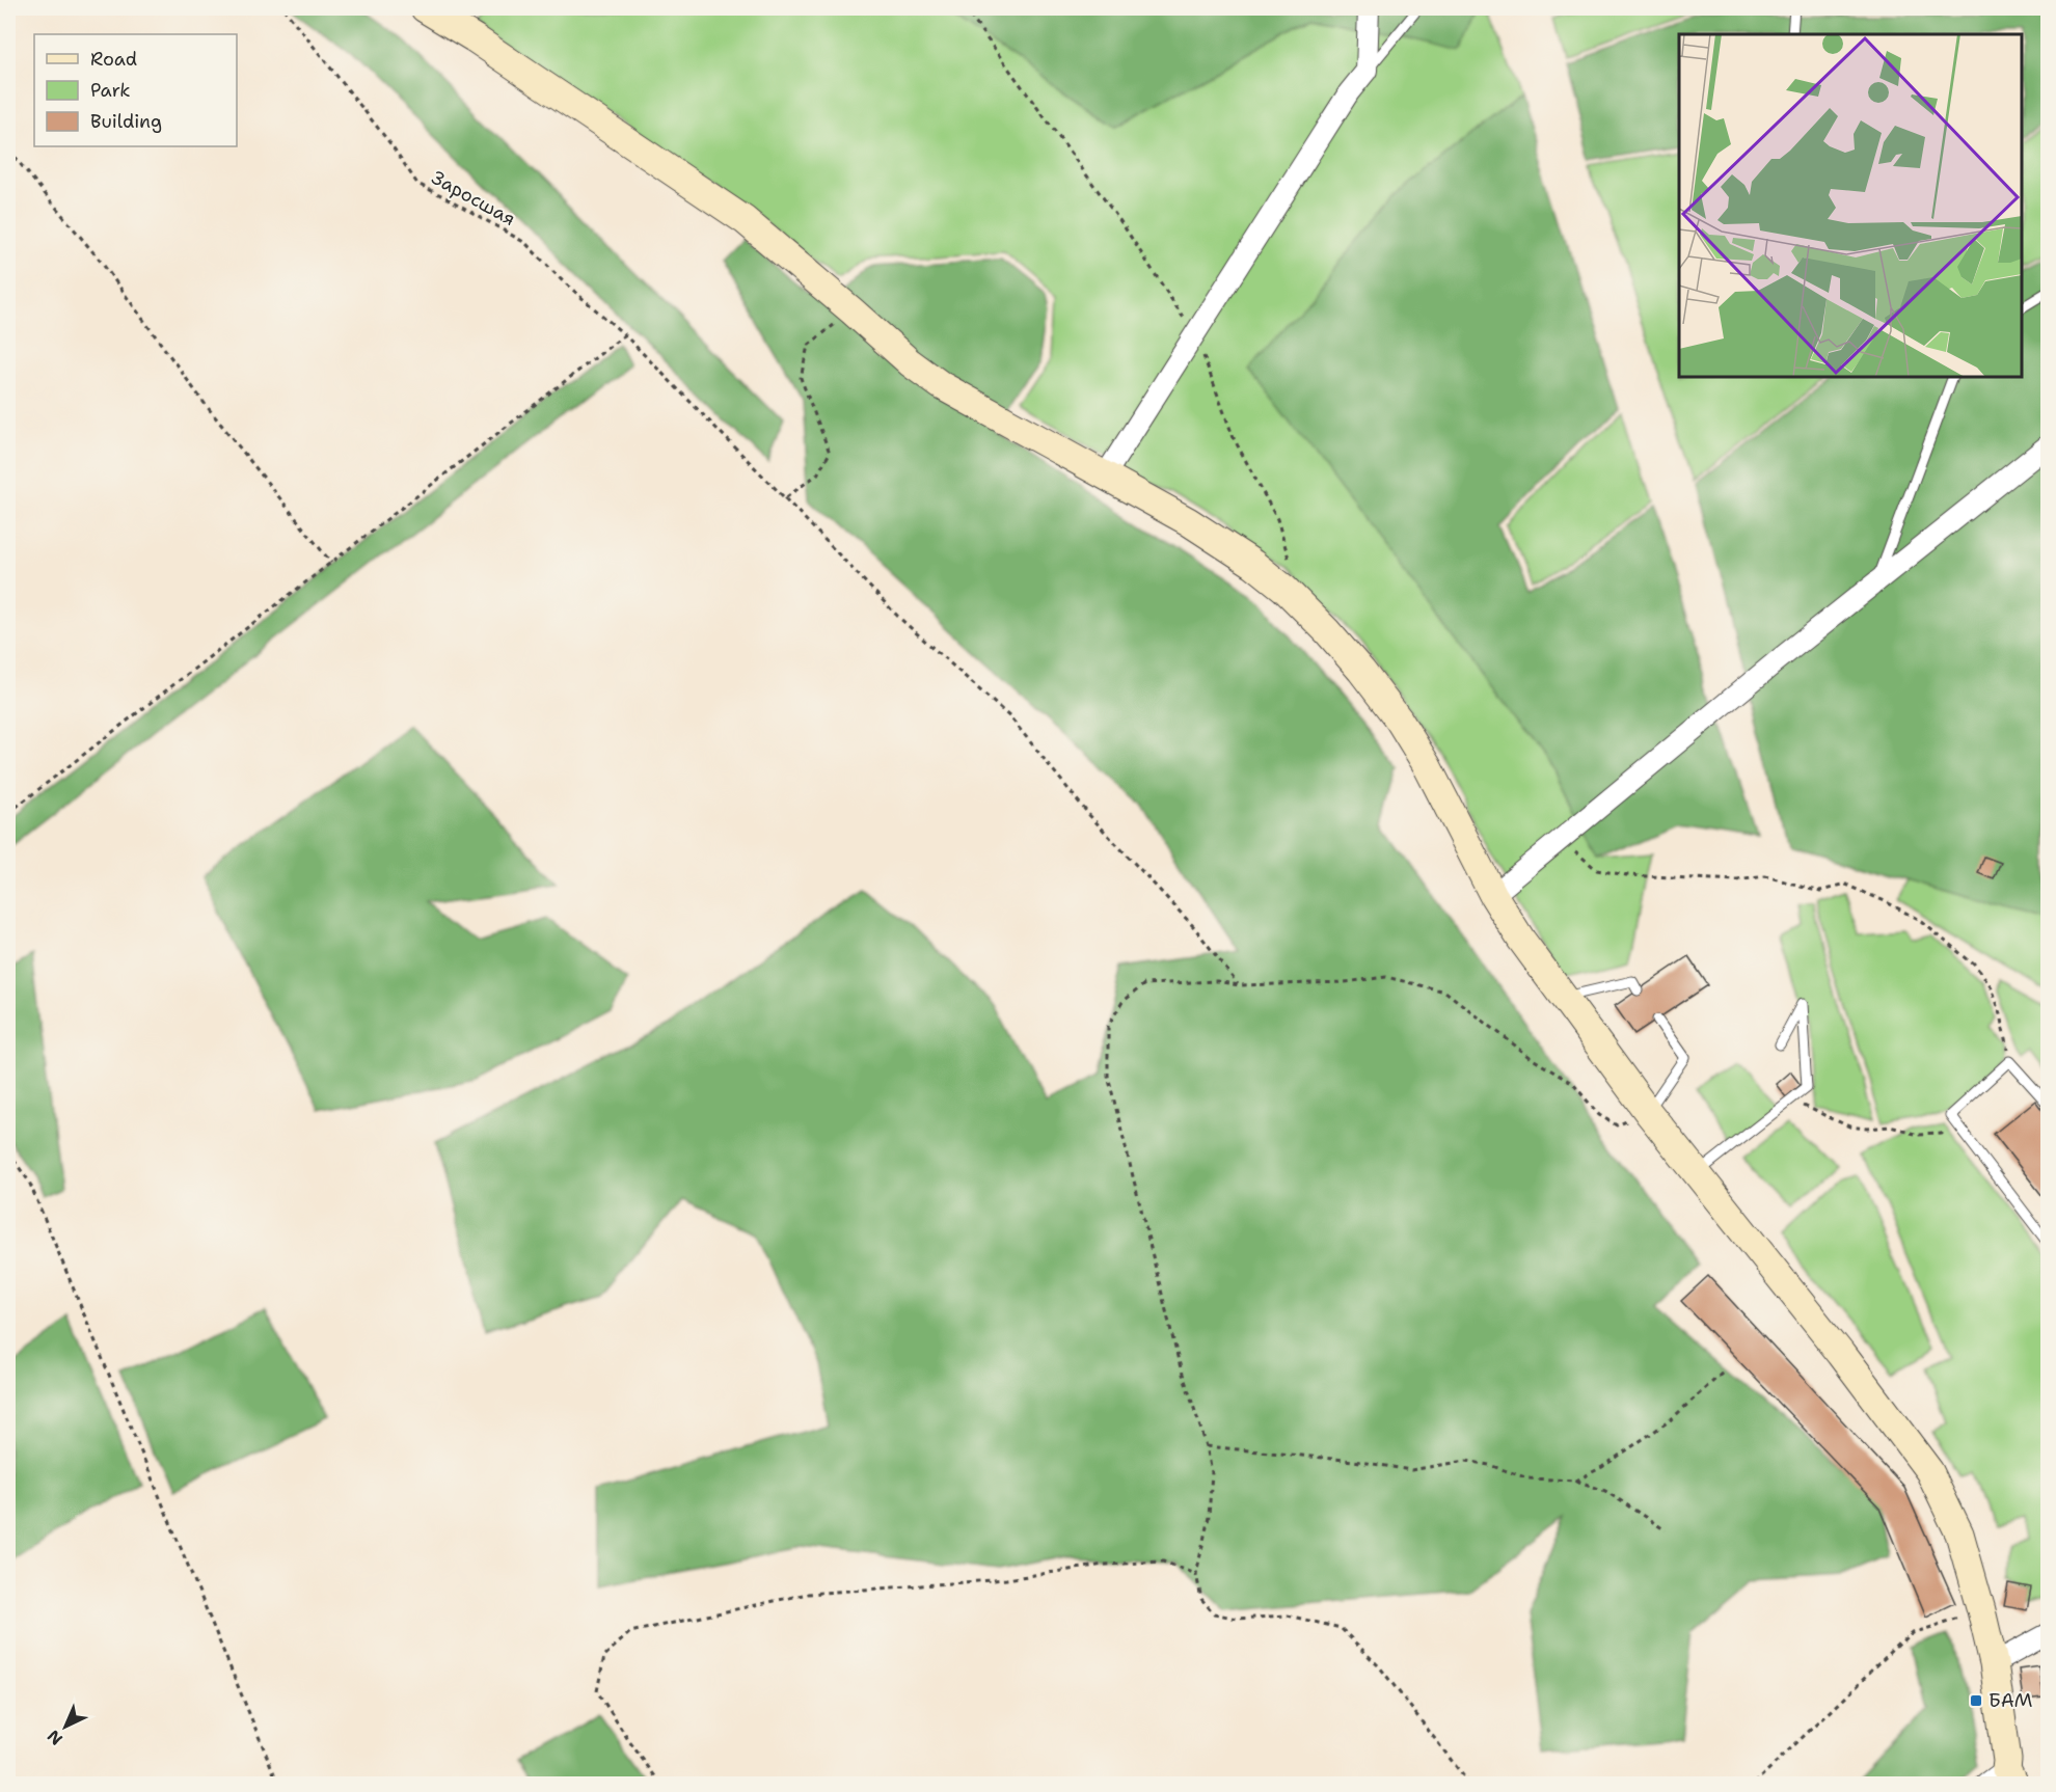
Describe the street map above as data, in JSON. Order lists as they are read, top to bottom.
{
  "streets": {
    "path": ["Заросшая"]
  },
  "places": {
    "transit": ["БАМ"]
  },
  "legend": ["Road", "Park", "Building"],
  "north": "bottom left"
}
